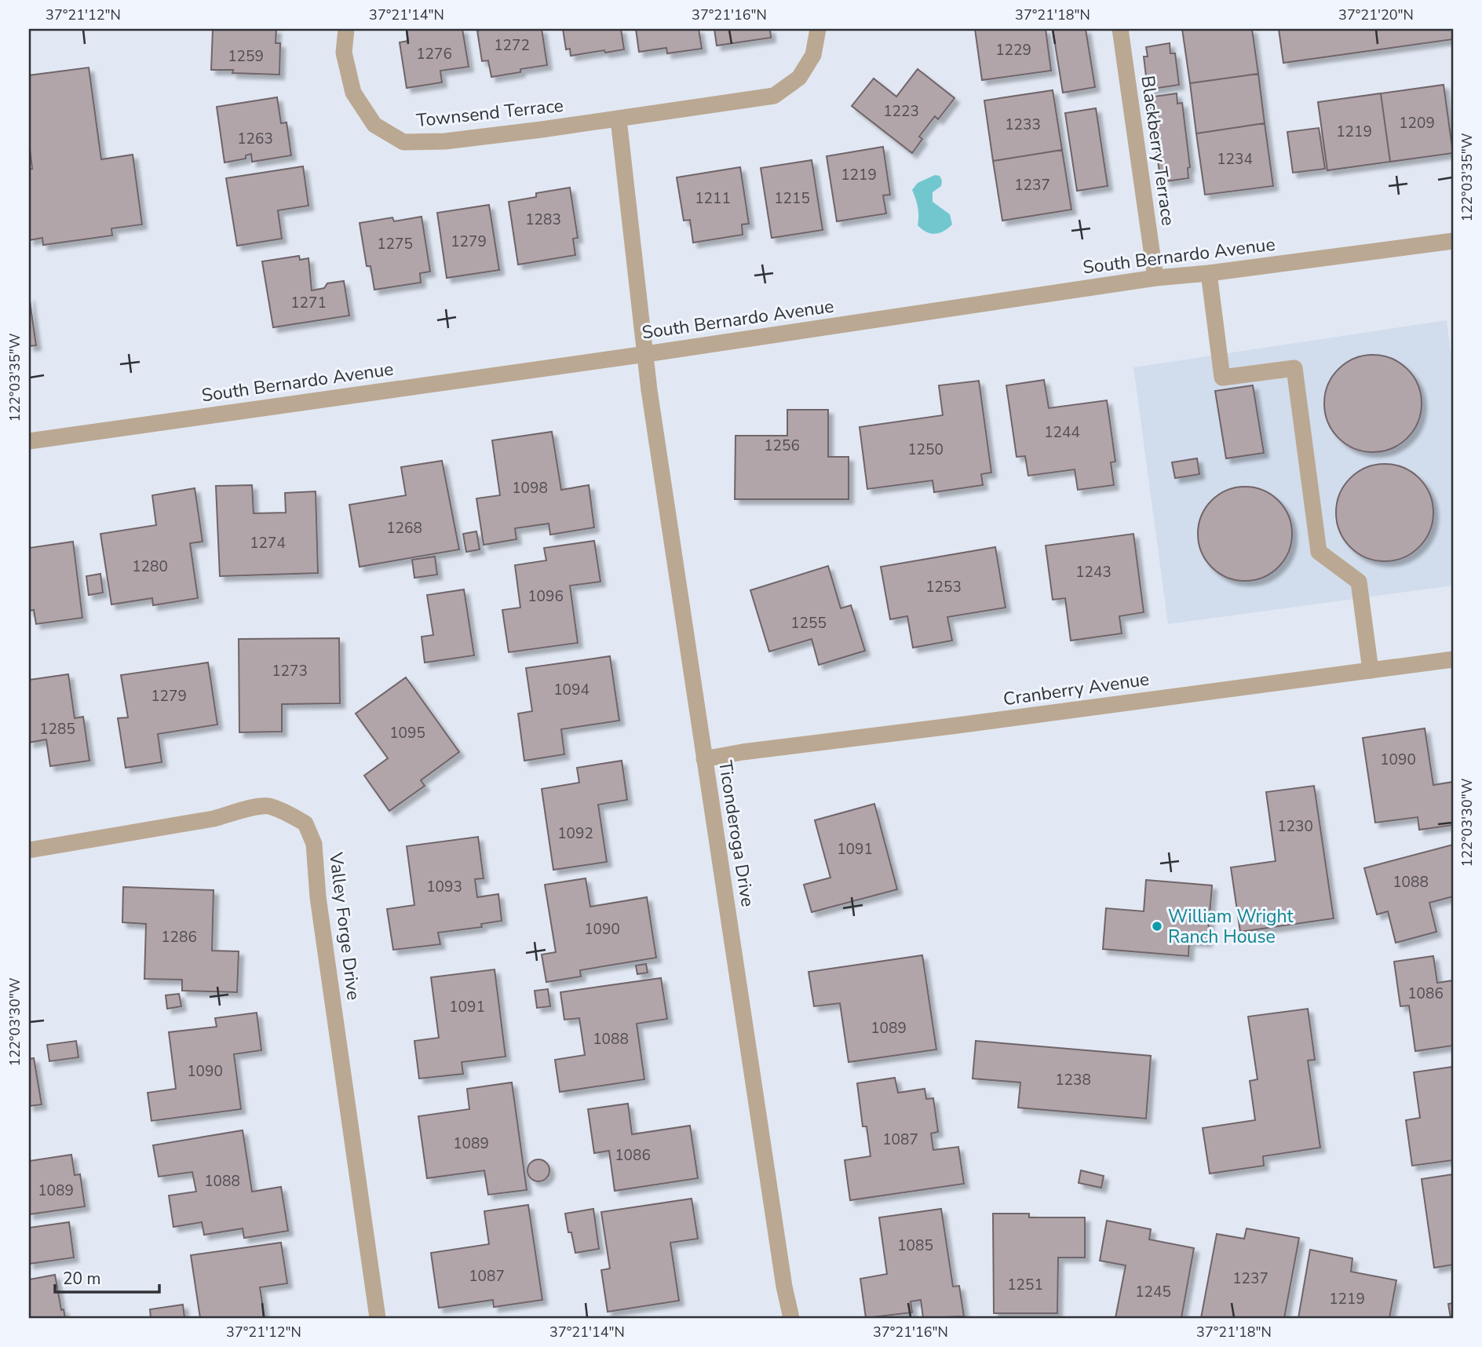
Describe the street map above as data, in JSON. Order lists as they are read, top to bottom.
{
  "streets": {
    "street": [
      "Townsend Terrace",
      "Blackberry Terrace",
      "South Bernardo Avenue",
      "Cranberry Avenue",
      "Ticonderoga Drive",
      "Valley Forge Drive"
    ]
  },
  "crossings": [
    ["Blackberry Terrace", "South Bernardo Avenue"],
    ["South Bernardo Avenue", "Ticonderoga Drive"],
    ["Cranberry Avenue", "Ticonderoga Drive"]
  ],
  "places": ["William Wright Ranch House"],
  "house_numbers": [
    "1272",
    "1229",
    "1276",
    "1259",
    "1223",
    "1209",
    "1233",
    "1219",
    "1263",
    "1234",
    "1219",
    "1237",
    "1211",
    "1215",
    "1283",
    "1279",
    "1275",
    "1271",
    "1244",
    "1256",
    "1250",
    "1098",
    "1268",
    "1274",
    "1280",
    "1243",
    "1253",
    "1096",
    "1255",
    "1273",
    "1094",
    "1279",
    "1285",
    "1095",
    "1090",
    "1230",
    "1092",
    "1091",
    "1088",
    "1093",
    "1090",
    "1286",
    "1086",
    "1091",
    "1089",
    "1088",
    "1090",
    "1238",
    "1087",
    "1089",
    "1086",
    "1088",
    "1089",
    "1085",
    "1087",
    "1237",
    "1251",
    "1245",
    "1219"
  ],
  "scale_bar": "20 m",
  "coordinates": [
    "37°21'12\"N",
    "37°21'14\"N",
    "37°21'16\"N",
    "37°21'18\"N",
    "37°21'20\"N",
    "122°03'35\"W",
    "122°03'30\"W"
  ]
}
